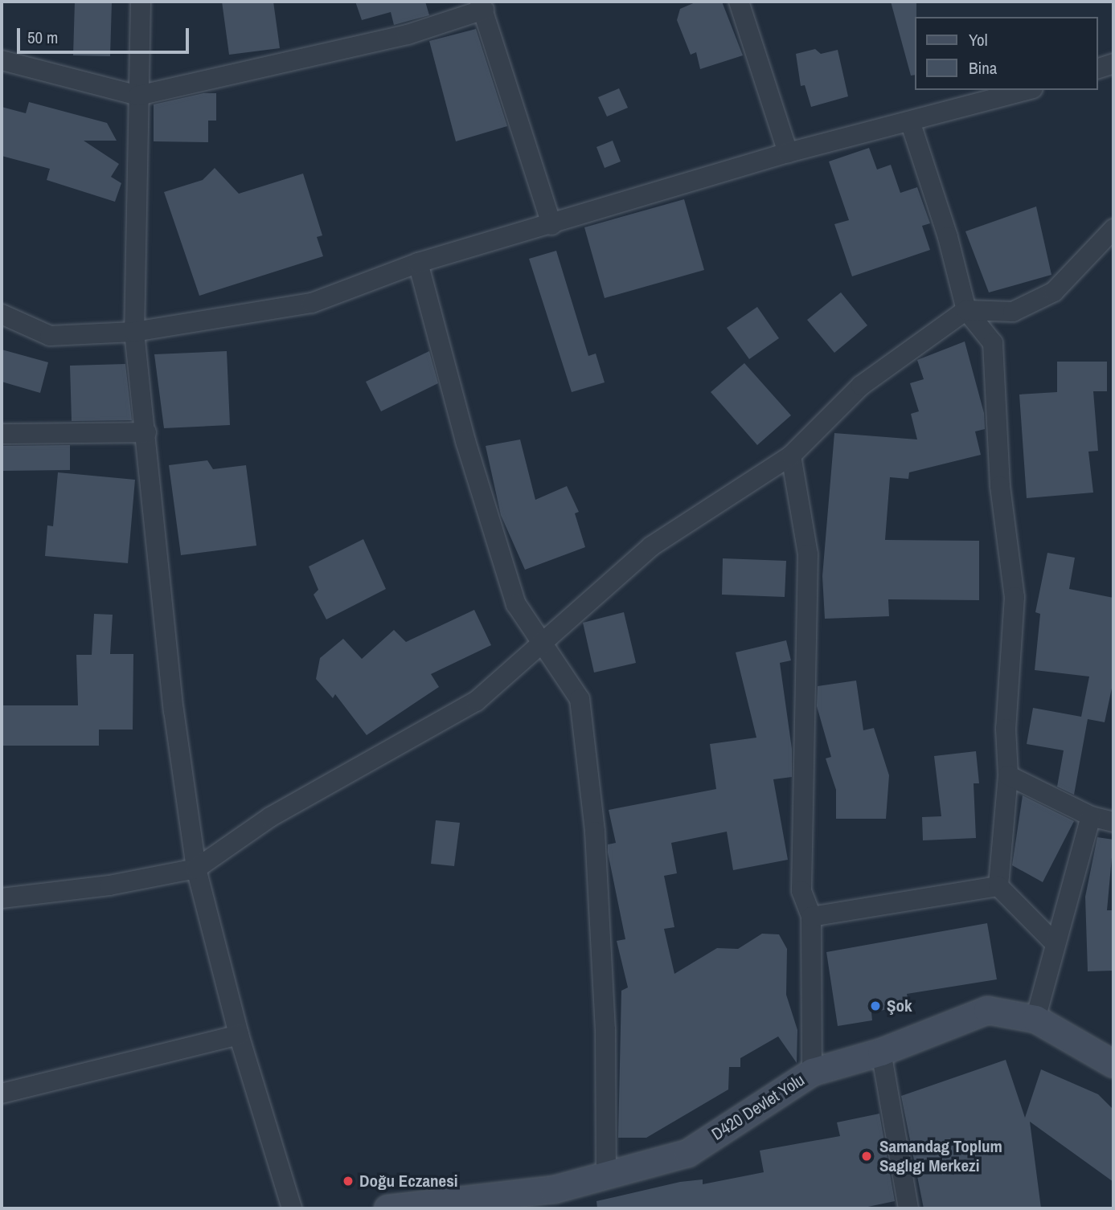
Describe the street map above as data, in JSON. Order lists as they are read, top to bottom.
{
  "streets": {
    "street": ["D420 Devlet Yolu"]
  },
  "places": ["Şok", "Samandag Toplum Saglıgı Merkezi", "Doğu Eczanesi"],
  "legend": ["Yol", "Bina"],
  "scale_bar": "50 m"
}
